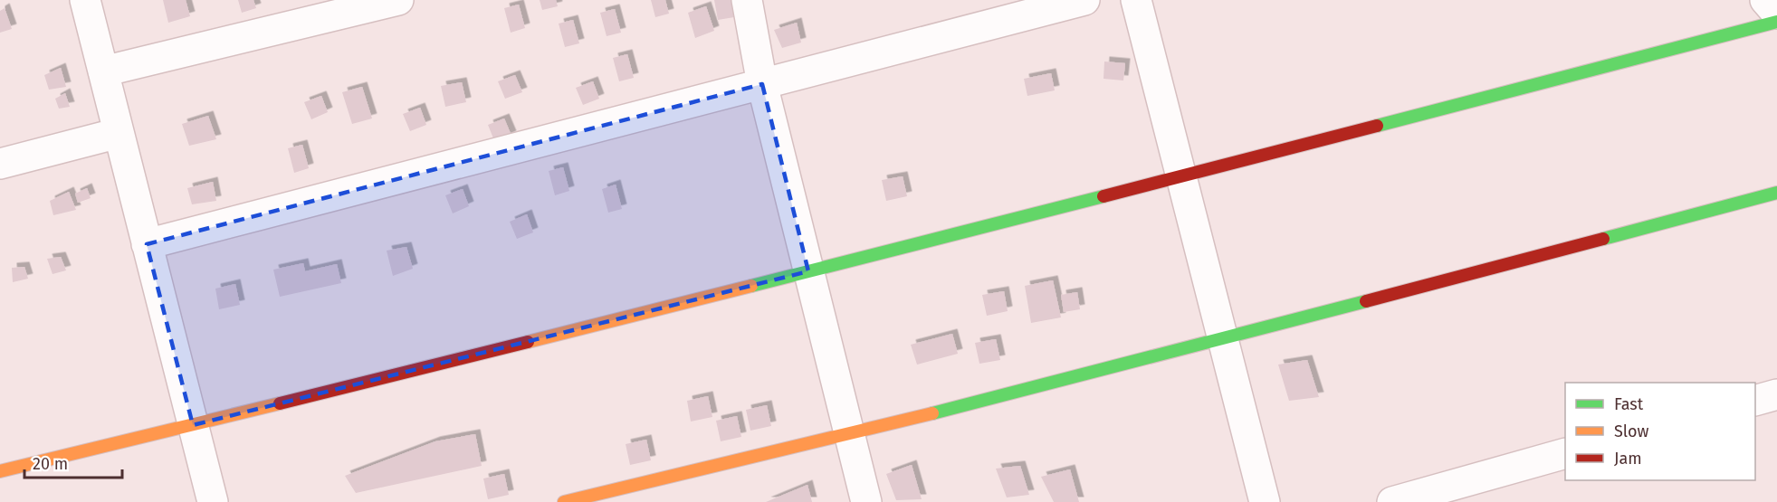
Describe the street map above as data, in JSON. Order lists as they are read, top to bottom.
{
  "legend": ["Fast", "Slow", "Jam"],
  "scale_bar": "20 m"
}
